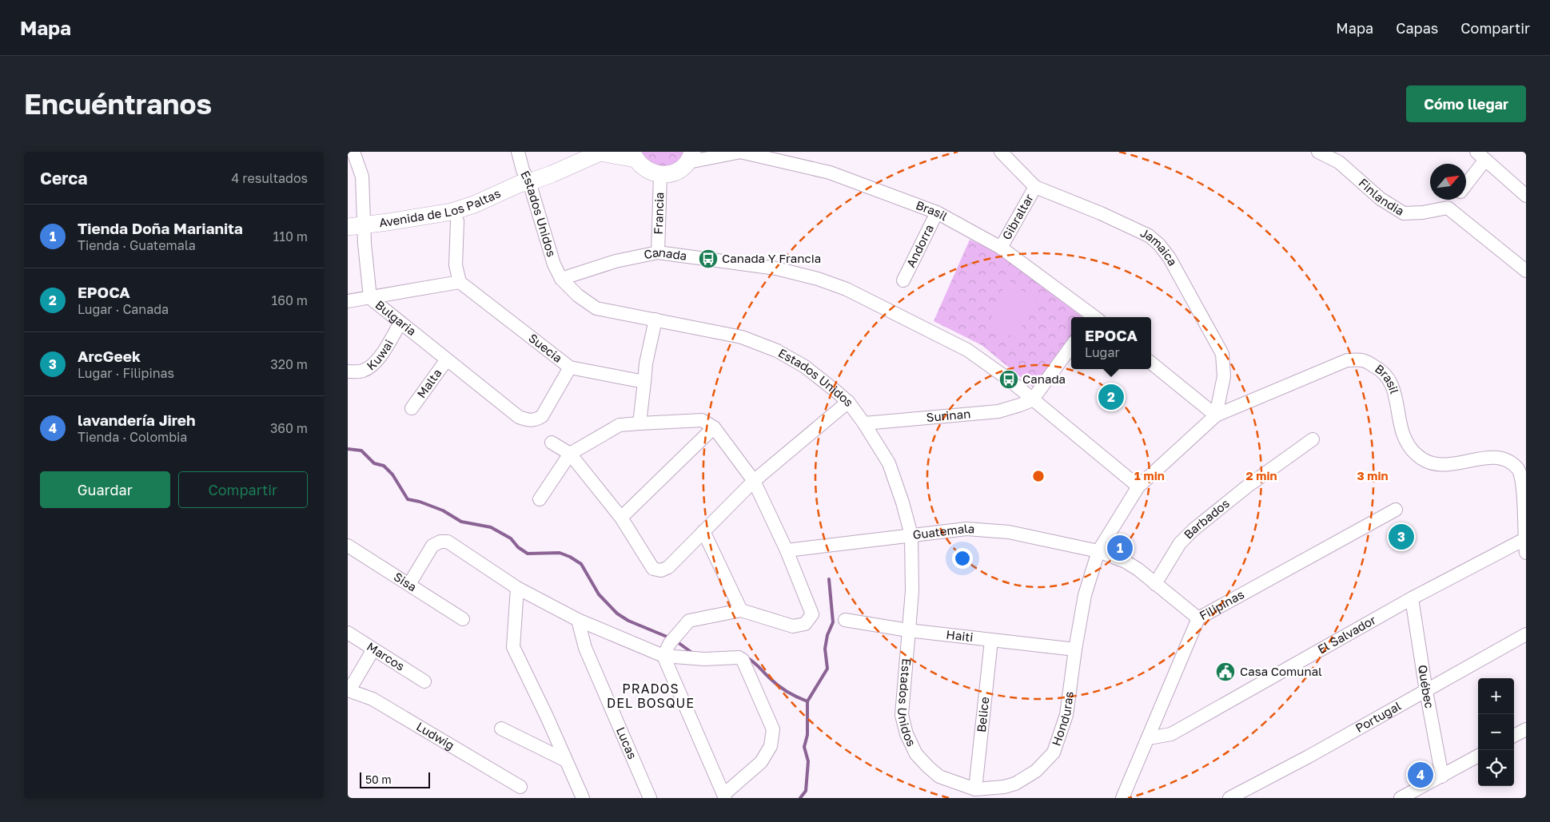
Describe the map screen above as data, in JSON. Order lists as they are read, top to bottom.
{
  "streets": {
    "main road": ["Avenida de Los Paltas"],
    "street": [
      "Finlandia",
      "Brasil",
      "Francia",
      "Estados Unidos",
      "Gibraltar",
      "Andorra",
      "Jamaica",
      "Canada",
      "Bulgaria",
      "Suecia",
      "Kuwai",
      "Malta",
      "Surinan",
      "Barbados",
      "Guatemala",
      "Sisa",
      "Filipinas",
      "El Salvador",
      "Haiti",
      "Marcos",
      "Québec",
      "Belice",
      "Portugal",
      "Honduras",
      "Ludwig",
      "Lucas"
    ]
  },
  "crossings": [
    ["Avenida de Los Paltas", "Estados Unidos"],
    ["Avenida de Los Paltas", "Bulgaria"],
    ["Brasil", "Gibraltar"],
    ["Brasil", "Andorra"],
    ["Brasil", "Jamaica"],
    ["Brasil", "El Salvador"],
    ["Brasil", "Honduras"],
    ["Francia", "Canada"],
    ["Estados Unidos", "Canada"],
    ["Estados Unidos", "Surinan"],
    ["Estados Unidos", "Guatemala"],
    ["Estados Unidos", "Haiti"],
    ["Estados Unidos", "Honduras"],
    ["Gibraltar", "Jamaica"],
    ["Jamaica", "Honduras"],
    ["Canada", "Surinan"],
    ["Canada", "Honduras"],
    ["Bulgaria", "Suecia"],
    ["Bulgaria", "Kuwai"],
    ["Bulgaria", "Malta"],
    ["Barbados", "Guatemala"],
    ["Guatemala", "Filipinas"],
    ["Guatemala", "Honduras"],
    ["Filipinas", "El Salvador"],
    ["El Salvador", "Québec"],
    ["Haiti", "Belice"],
    ["Haiti", "Honduras"],
    ["Québec", "Portugal"],
    ["Belice", "Honduras"]
  ],
  "districts": ["PRADOS DEL BOSQUE"],
  "places": {
    "bus stop": ["Canada Y Francia", "Canada"],
    "public building": ["Casa Comunal"]
  },
  "scale_bar": "50 m",
  "north": "top right",
  "page": {
    "header": "Mapa",
    "nav": ["Mapa", "Capas", "Compartir"],
    "buttons": [
      "Cómo llegar",
      ["Guardar", "Compartir"]
    ],
    "title": "Encuéntranos",
    "heading": ["Cerca", "4 resultados"],
    "list": [
      {
        "mark": "1",
        "name": "Tienda Doña Marianita",
        "note": "Tienda · Guatemala",
        "value": "110 m"
      },
      {
        "mark": "2",
        "name": "EPOCA",
        "note": "Lugar · Canada",
        "value": "160 m"
      },
      {
        "mark": "3",
        "name": "ArcGeek",
        "note": "Lugar · Filipinas",
        "value": "320 m"
      },
      {
        "mark": "4",
        "name": "lavandería Jireh",
        "note": "Tienda · Colombia",
        "value": "360 m"
      }
    ],
    "popup": ["EPOCA", "Lugar"],
    "pins": [
      "2",
      "3",
      "1",
      "4"
    ],
    "map_buttons": ["+", "−"],
    "scale": "50 m"
  },
  "rings": ["1 min", "2 min", "3 min"]
}
